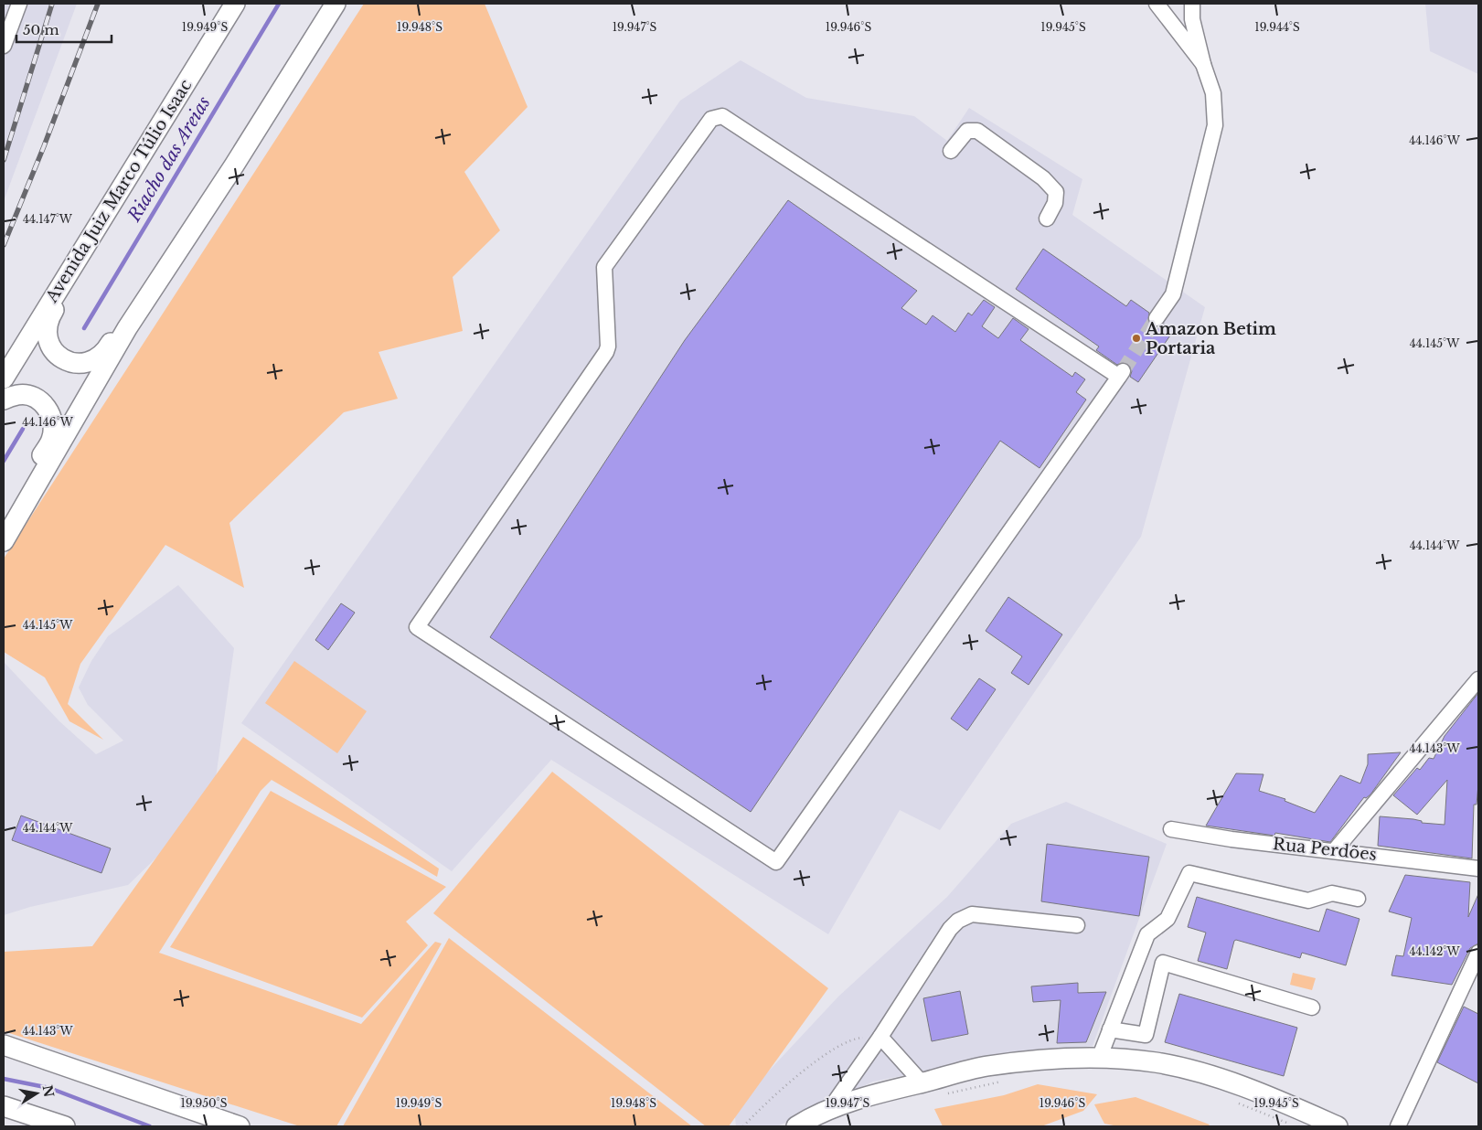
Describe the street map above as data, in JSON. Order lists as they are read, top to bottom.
{
  "streets": {
    "main road": ["Avenida Juiz Marco Túlio Isaac"],
    "street": ["Rua Perdões"]
  },
  "water": ["Riacho das Areias"],
  "places": ["Amazon Betim Portaria"],
  "scale_bar": "50 m",
  "north": "right",
  "coordinates": [
    "19.949°S",
    "19.948°S",
    "19.947°S",
    "19.946°S",
    "19.945°S",
    "19.944°S",
    "44.146°W",
    "44.147°W",
    "44.145°W",
    "44.144°W",
    "44.143°W",
    "44.142°W",
    "19.950°S"
  ]
}
